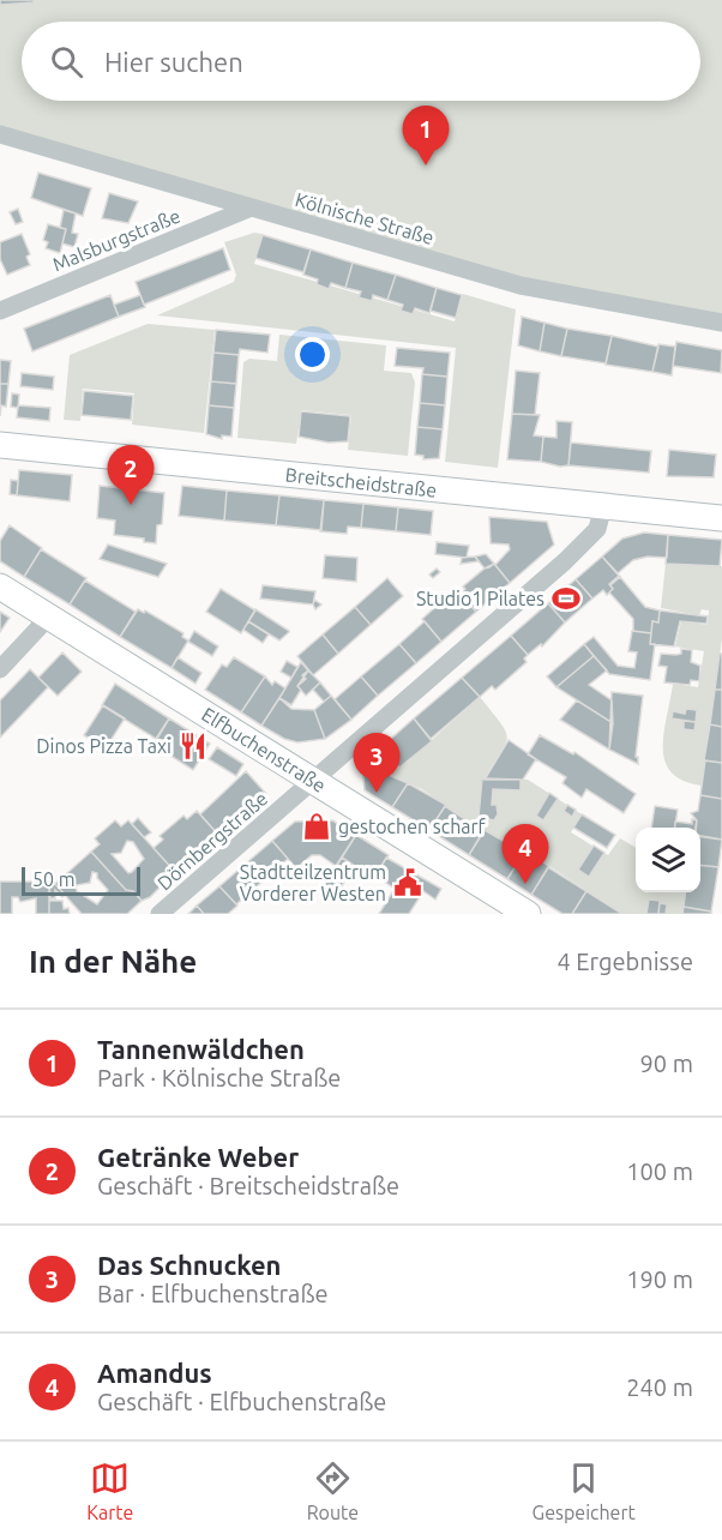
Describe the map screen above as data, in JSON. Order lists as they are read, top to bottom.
{
  "streets": {
    "main road": ["Breitscheidstraße", "Elfbuchenstraße"],
    "street": ["Kölnische Straße", "Malsburgstraße", "Dörnbergstraße"]
  },
  "crossings": [
    ["Kölnische Straße", "Malsburgstraße"],
    ["Breitscheidstraße", "Dörnbergstraße"],
    ["Elfbuchenstraße", "Dörnbergstraße"]
  ],
  "places": {
    "sports": ["Studio1 Pilates"],
    "restaurant": ["Dinos Pizza Taxi"],
    "shop": ["gestochen scharf"],
    "public building": ["Stadtteilzentrum Vorderer Westen"]
  },
  "scale_bar": "50 m",
  "page": {
    "search": "Hier suchen",
    "pins": [
      "1",
      "2",
      "3",
      "4"
    ],
    "scale": "50 m",
    "heading": ["In der Nähe", "4 Ergebnisse"],
    "list": [
      {
        "mark": "1",
        "name": "Tannenwäldchen",
        "note": "Park · Kölnische Straße",
        "value": "90 m"
      },
      {
        "mark": "2",
        "name": "Getränke Weber",
        "note": "Geschäft · Breitscheidstraße",
        "value": "100 m"
      },
      {
        "mark": "3",
        "name": "Das Schnucken",
        "note": "Bar · Elfbuchenstraße",
        "value": "190 m"
      },
      {
        "mark": "4",
        "name": "Amandus",
        "note": "Geschäft · Elfbuchenstraße",
        "value": "240 m"
      }
    ],
    "nav": ["Karte", "Route", "Gespeichert"]
  }
}
